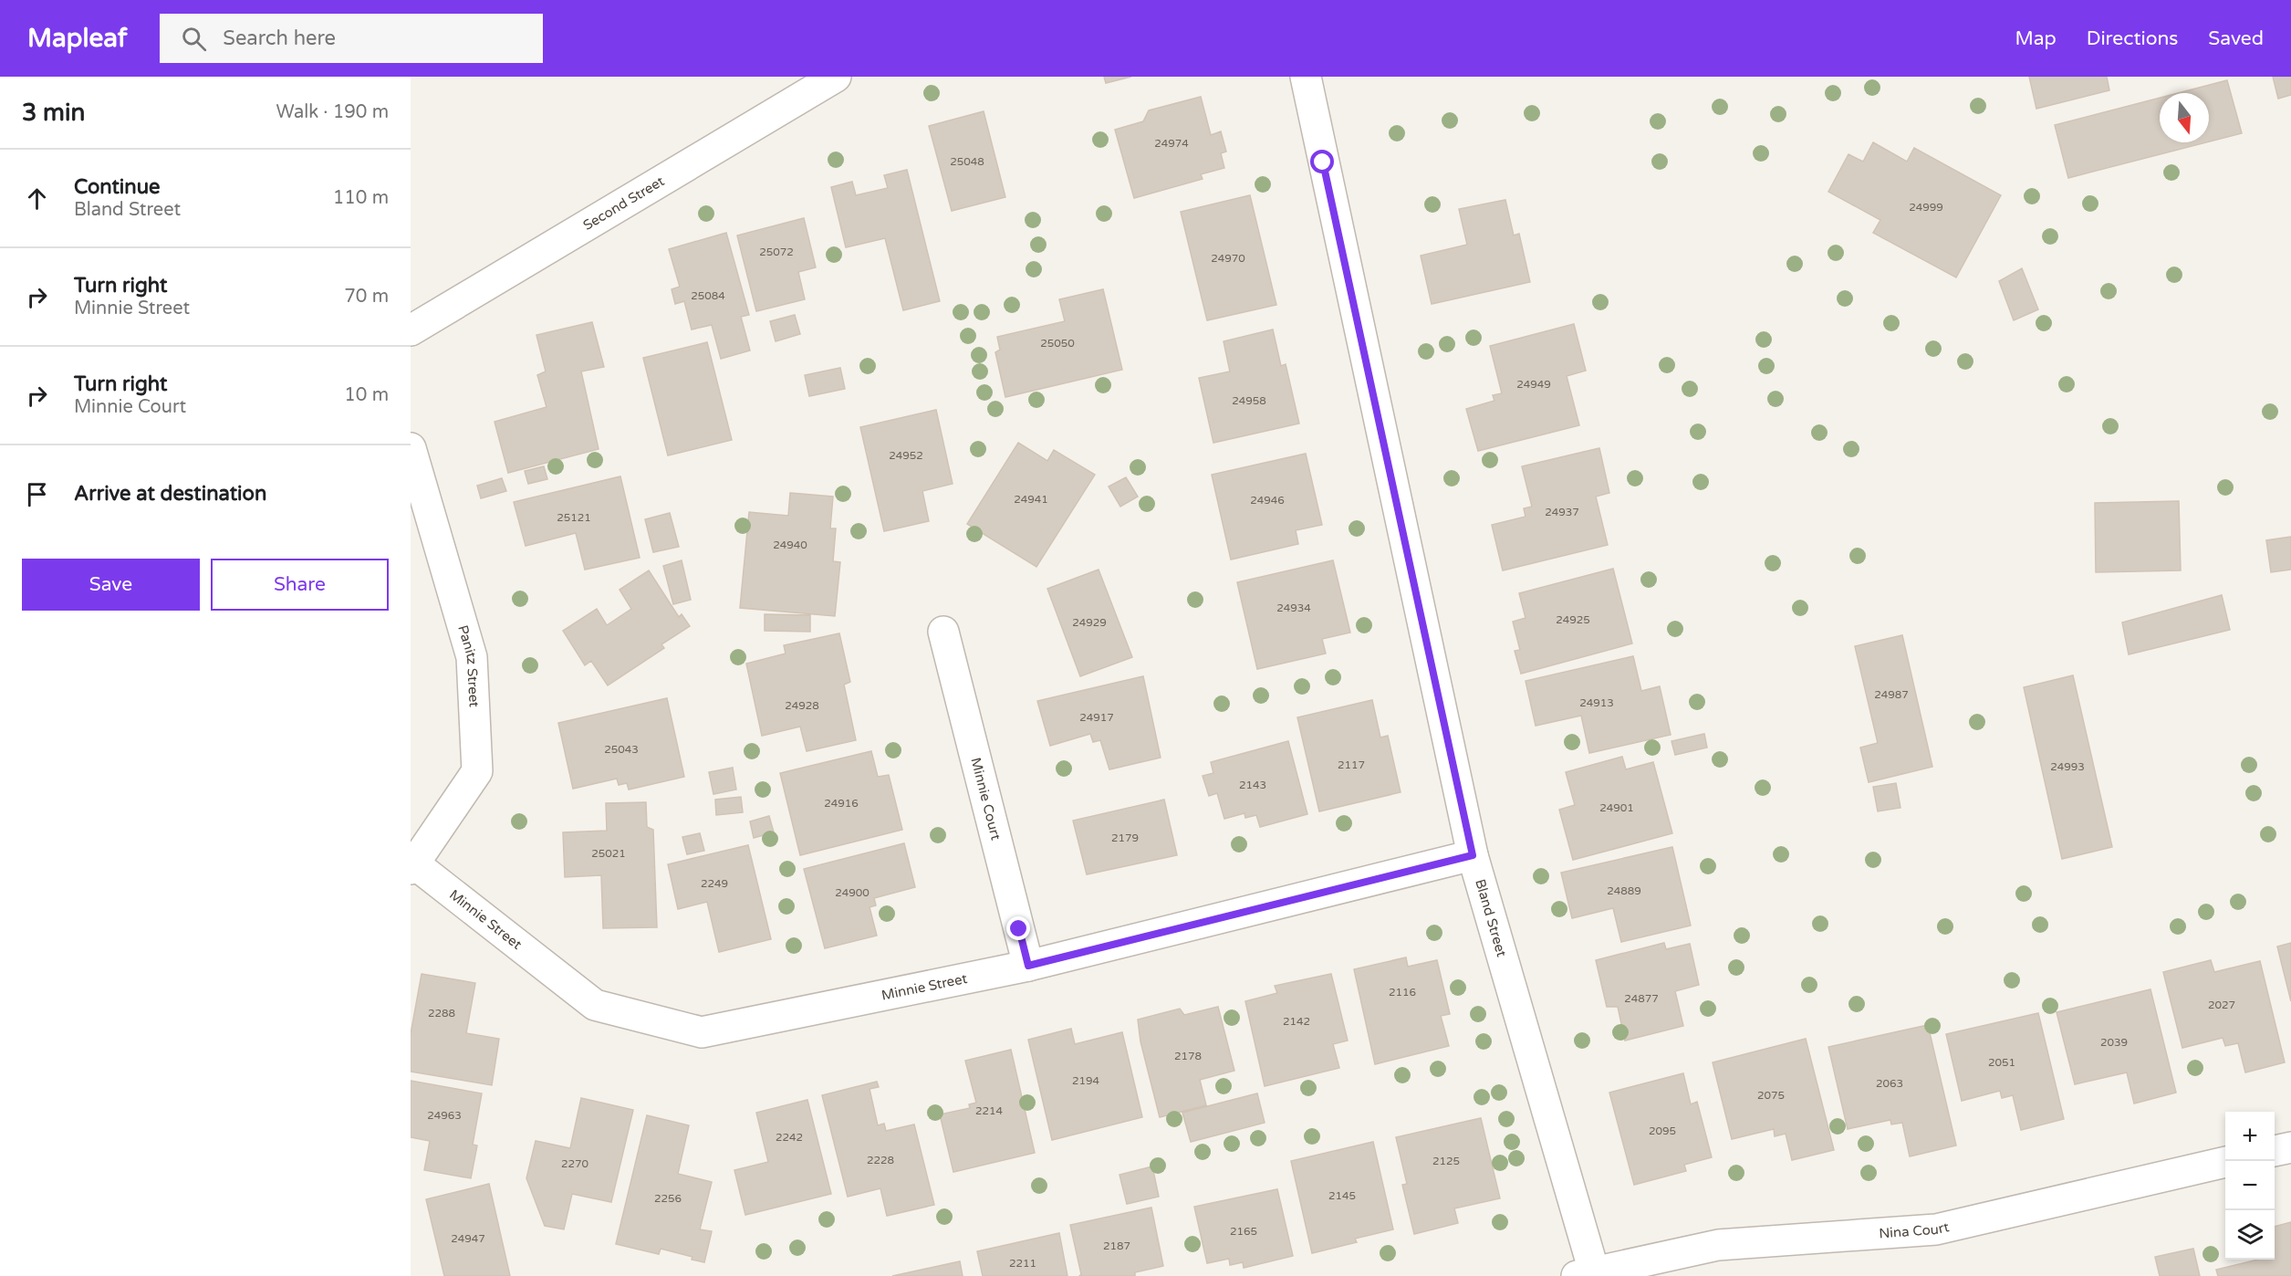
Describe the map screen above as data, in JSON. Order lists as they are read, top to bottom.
{
  "streets": {
    "street": [
      "Second Street",
      "Panitz Street",
      "Minnie Court",
      "Bland Street",
      "Minnie Street",
      "Nina Court"
    ]
  },
  "crossings": [
    ["Panitz Street", "Minnie Street"],
    ["Minnie Court", "Minnie Street"],
    ["Bland Street", "Minnie Street"],
    ["Bland Street", "Nina Court"]
  ],
  "house_numbers": [
    "24974",
    "25048",
    "24999",
    "25072",
    "24970",
    "25084",
    "25050",
    "24949",
    "24958",
    "24952",
    "24941",
    "24946",
    "24937",
    "25121",
    "24940",
    "24934",
    "24925",
    "24929",
    "24987",
    "24913",
    "24928",
    "24917",
    "25043",
    "2117",
    "24993",
    "2143",
    "24916",
    "24901",
    "2179",
    "25021",
    "2249",
    "24889",
    "24900",
    "2116",
    "24877",
    "2027",
    "2288",
    "2142",
    "2039",
    "2178",
    "2051",
    "2194",
    "2063",
    "2075",
    "2214",
    "24963",
    "2095",
    "2242",
    "2228",
    "2125",
    "2270",
    "2145",
    "2256",
    "2165",
    "24947",
    "2187",
    "2211"
  ],
  "north": "bottom",
  "page": {
    "header": "Mapleaf",
    "search": "Search here",
    "nav": ["Map", "Directions", "Saved"],
    "heading": ["3 min", "Walk · 190 m"],
    "list": [
      ["Continue", "Bland Street", "110 m"],
      ["Turn right", "Minnie Street", "70 m"],
      ["Turn right", "Minnie Court", "10 m"],
      "Arrive at destination"
    ],
    "buttons": ["Save", "Share"],
    "map_buttons": ["+", "−"]
  }
}
